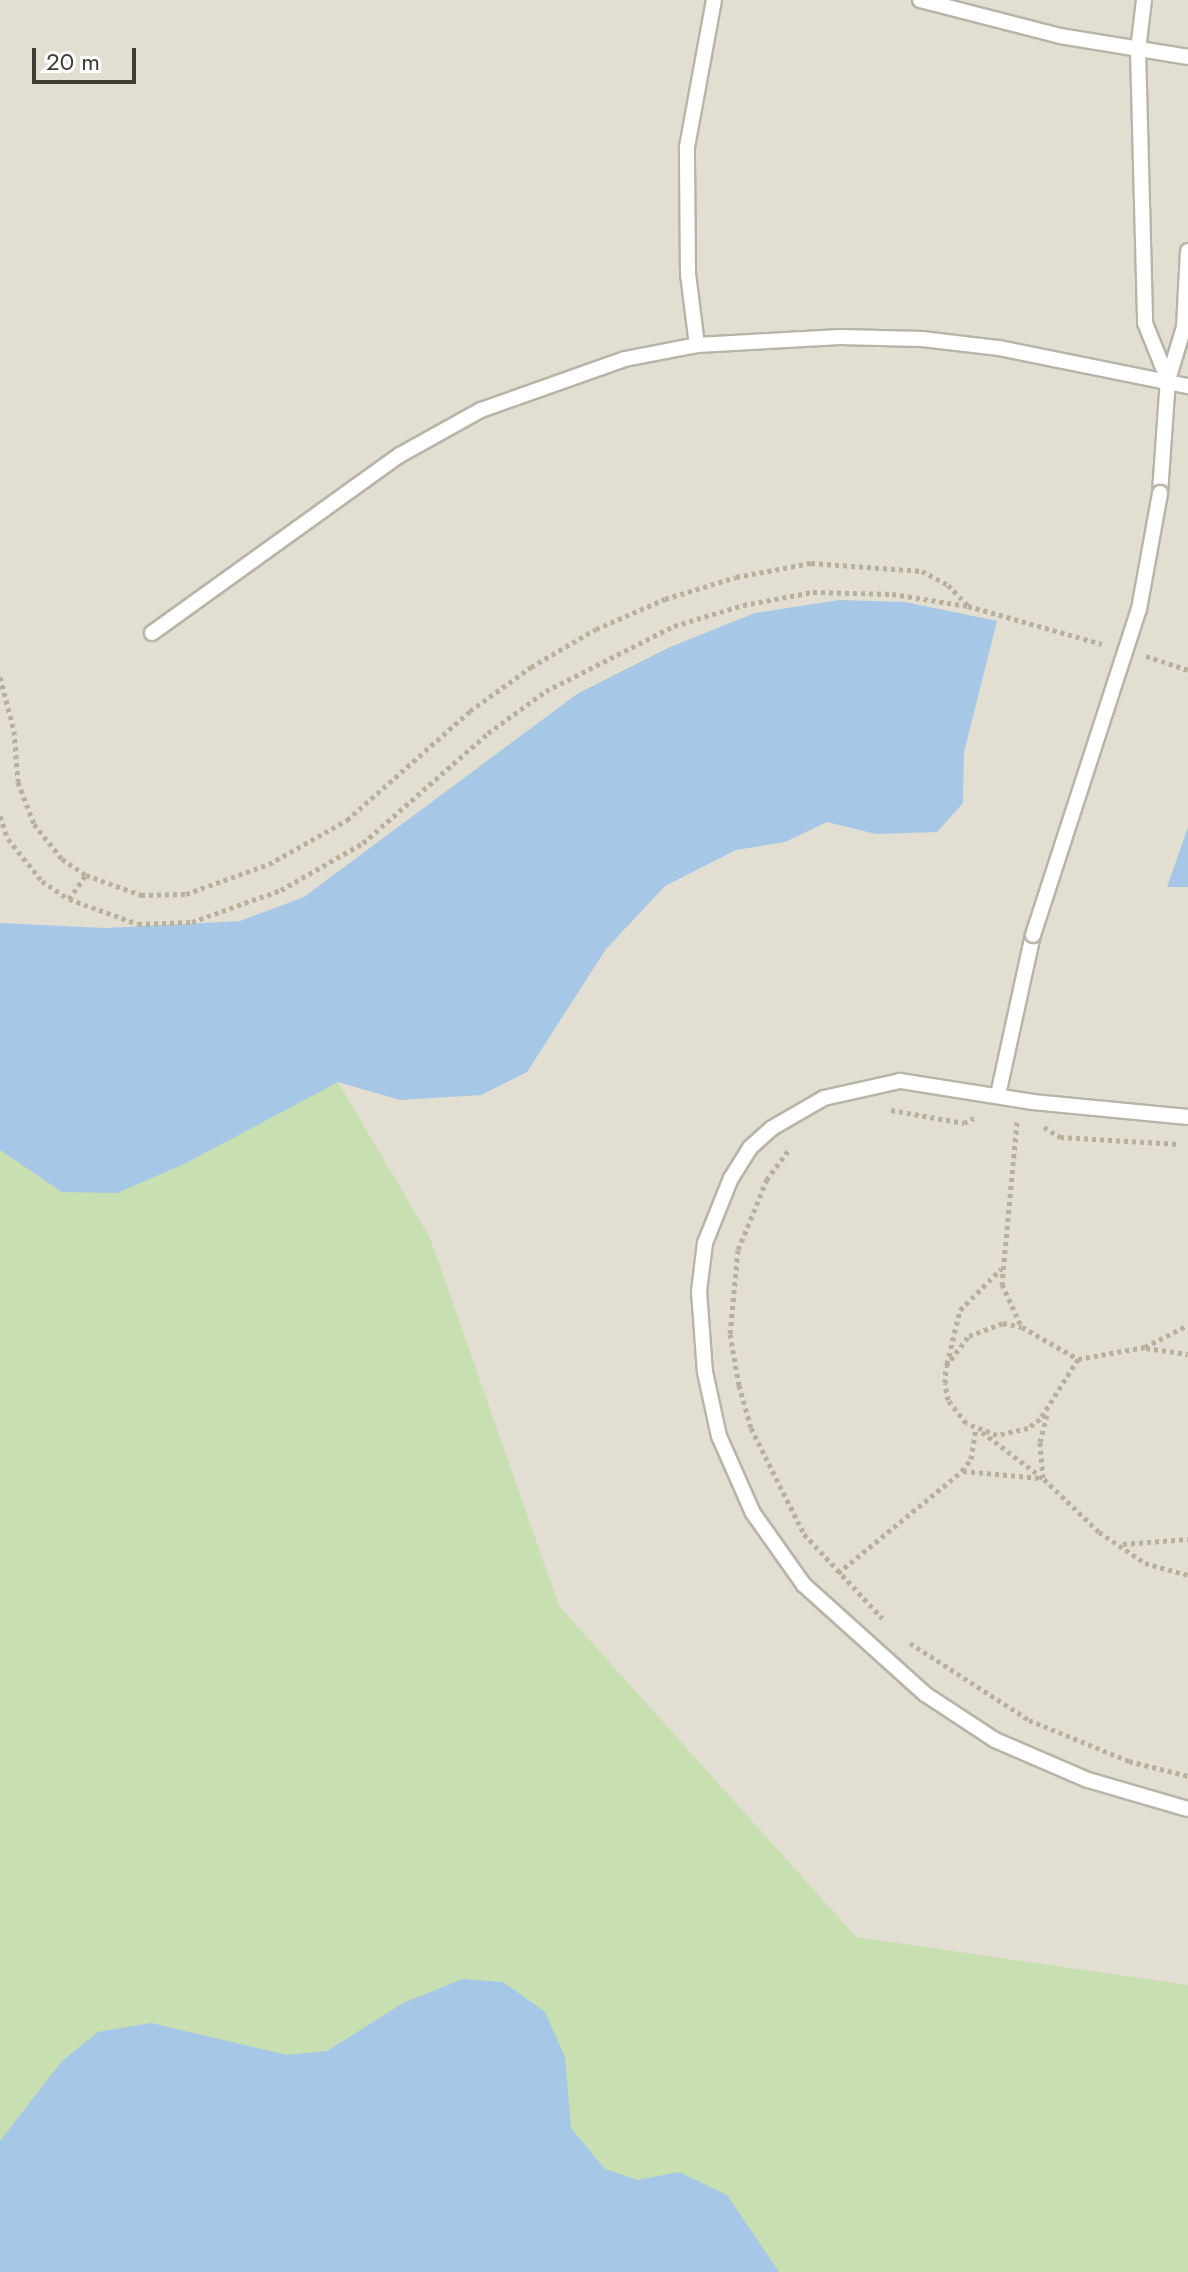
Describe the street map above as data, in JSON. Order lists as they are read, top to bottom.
{
  "scale_bar": "20 m"
}
